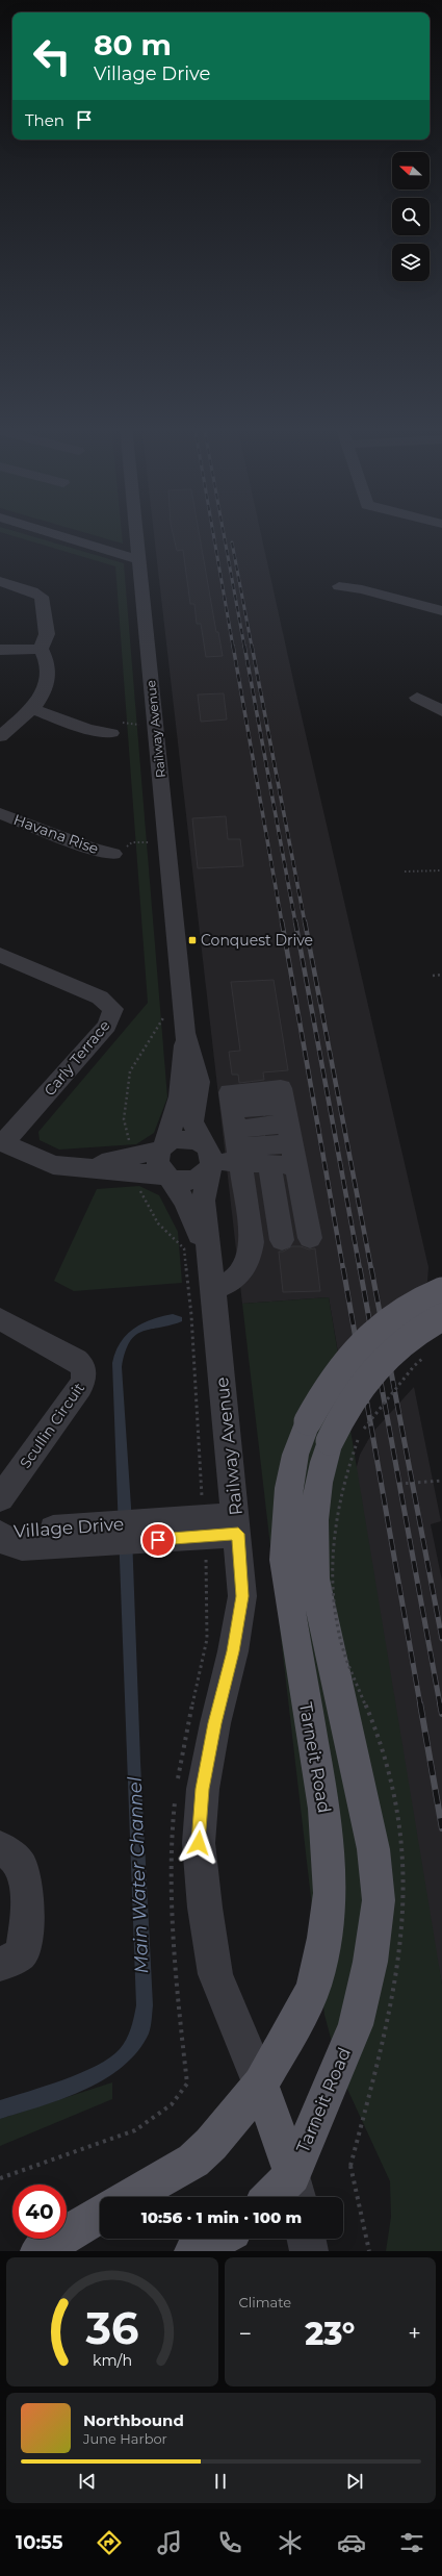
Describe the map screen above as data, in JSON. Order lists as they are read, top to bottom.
{
  "streets": {
    "main road": ["Tarneit Road"],
    "street": [
      "Railway Avenue",
      "Havana Rise",
      "Carly Terrace",
      "Scullin Circuit",
      "Village Drive"
    ]
  },
  "crossings": [
    ["Railway Avenue", "Village Drive"],
    ["Railway Avenue", "Tarneit Road"]
  ],
  "water": ["Main Water Channel"],
  "places": {
    "transit": ["Conquest Drive"]
  },
  "north": "left",
  "page": {
    "turn": ["80 m", "Village Drive"],
    "then": "Then",
    "limit": "40",
    "trip": "10:56 · 1 min · 100 m",
    "tile": "Climate",
    "heat": ["−", "23°", "+"],
    "song": ["Northbound", "June Harbor"],
    "tabs": "10:55",
    "gauge": ["36", "km/h"]
  }
}
